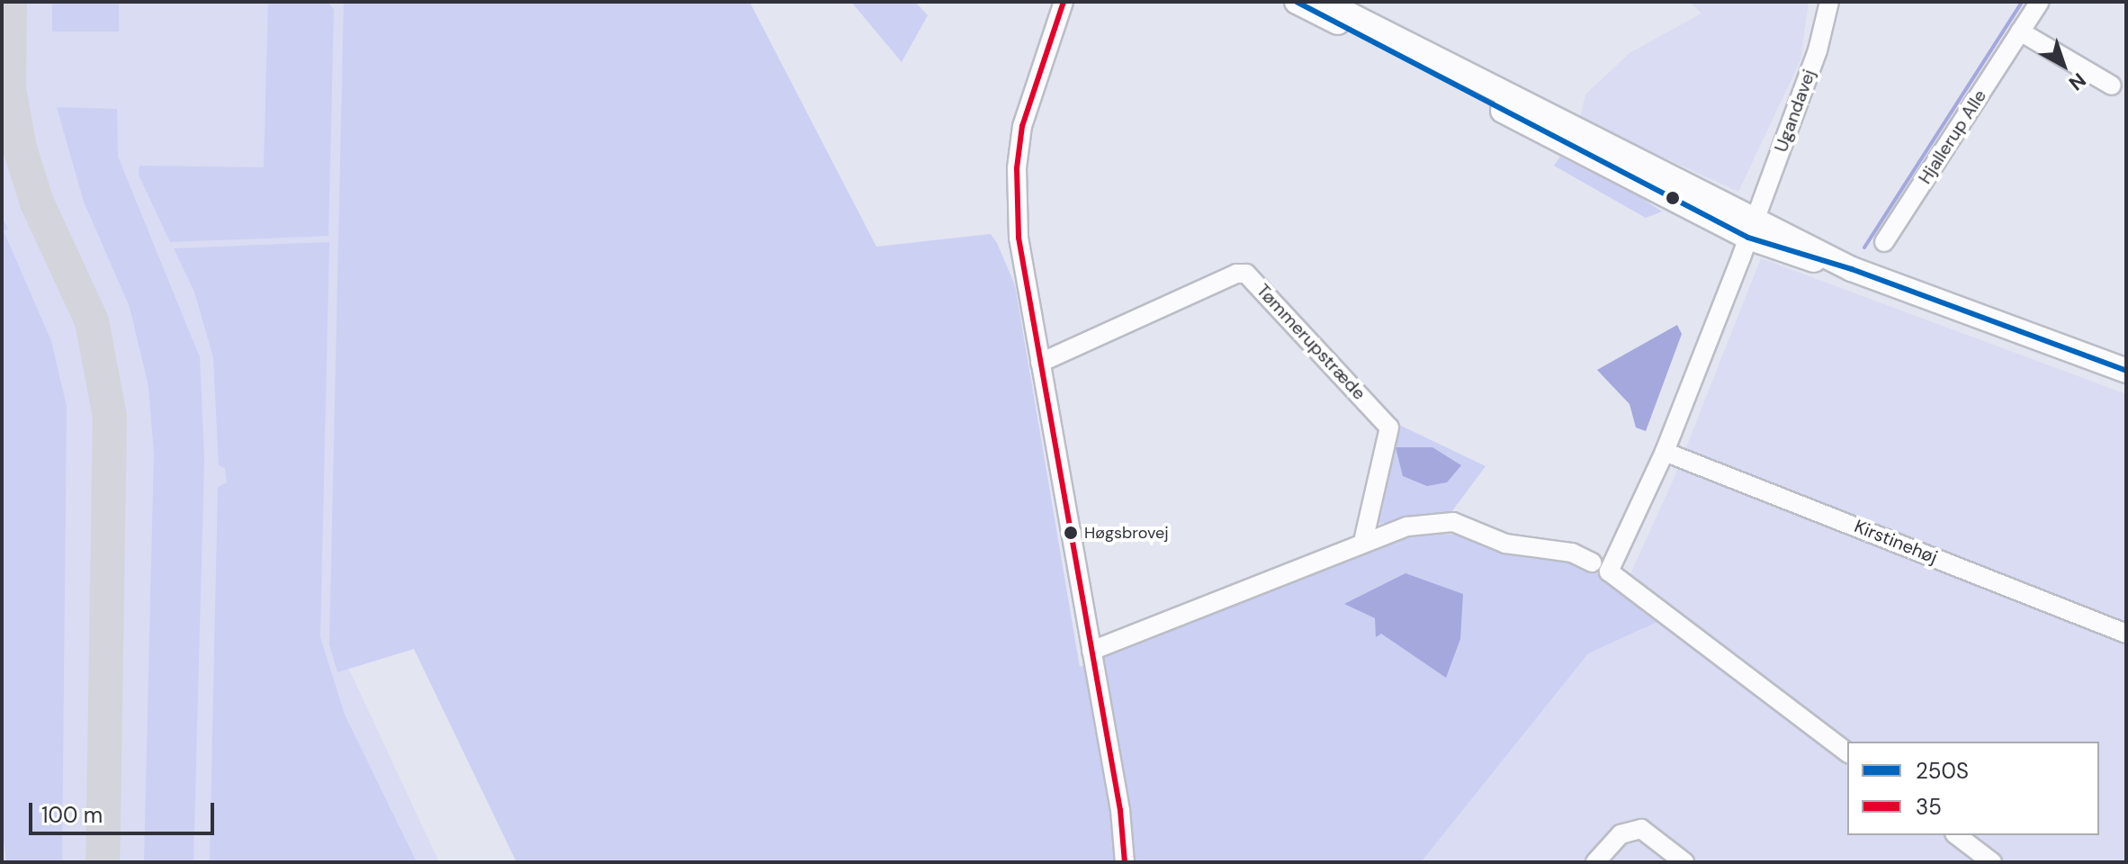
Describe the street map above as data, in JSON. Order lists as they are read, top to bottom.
{
  "streets": {
    "street": [
      "Ugandavej",
      "Hjallerup Alle",
      "Tømmerupstræde",
      "Kirstinehøj"
    ]
  },
  "places": ["Høgsbrovej"],
  "lines": ["transit line 250S", "transit line 35"],
  "legend": ["250S", "35"],
  "scale_bar": "100 m",
  "north": "bottom right"
}
